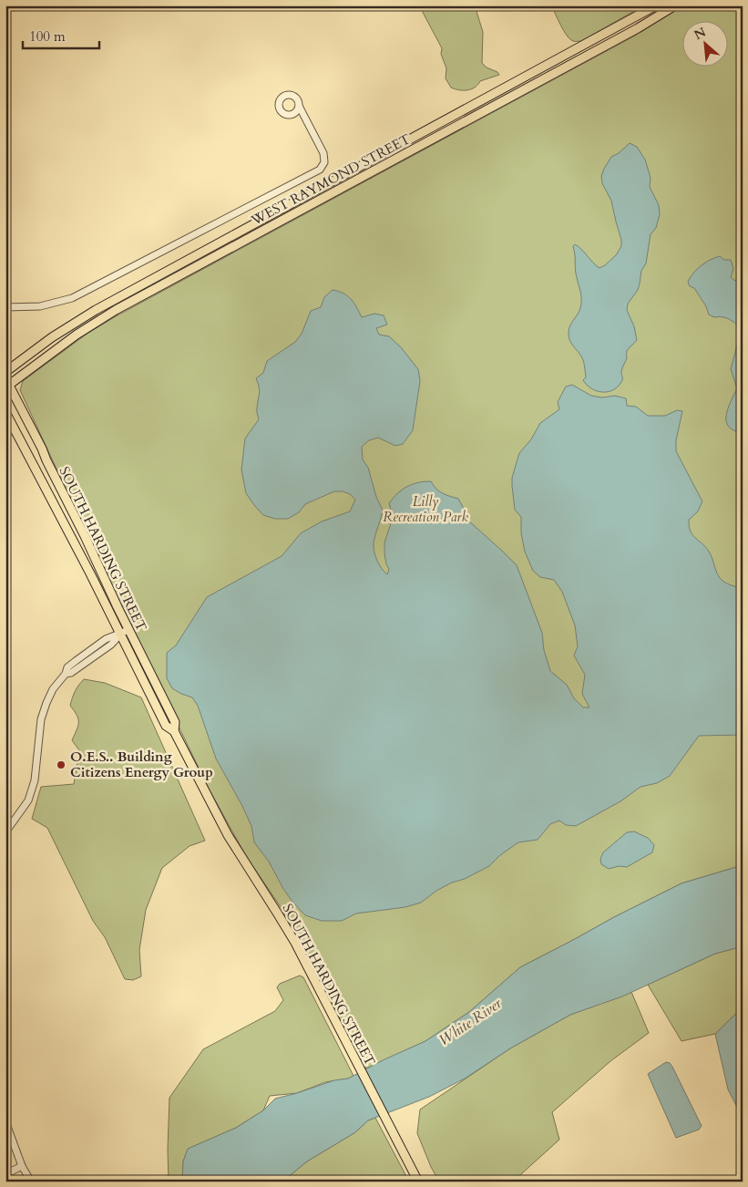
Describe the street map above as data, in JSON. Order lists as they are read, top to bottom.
{
  "streets": {
    "main road": ["WEST RAYMOND STREET", "SOUTH HARDING STREET"]
  },
  "crossings": [
    ["WEST RAYMOND STREET", "SOUTH HARDING STREET"]
  ],
  "water": ["White River"],
  "parks": ["Lilly Recreation Park"],
  "places": ["O.E.S.. Building Citizens Energy Group"],
  "scale_bar": "100 m",
  "north": "top left"
}
